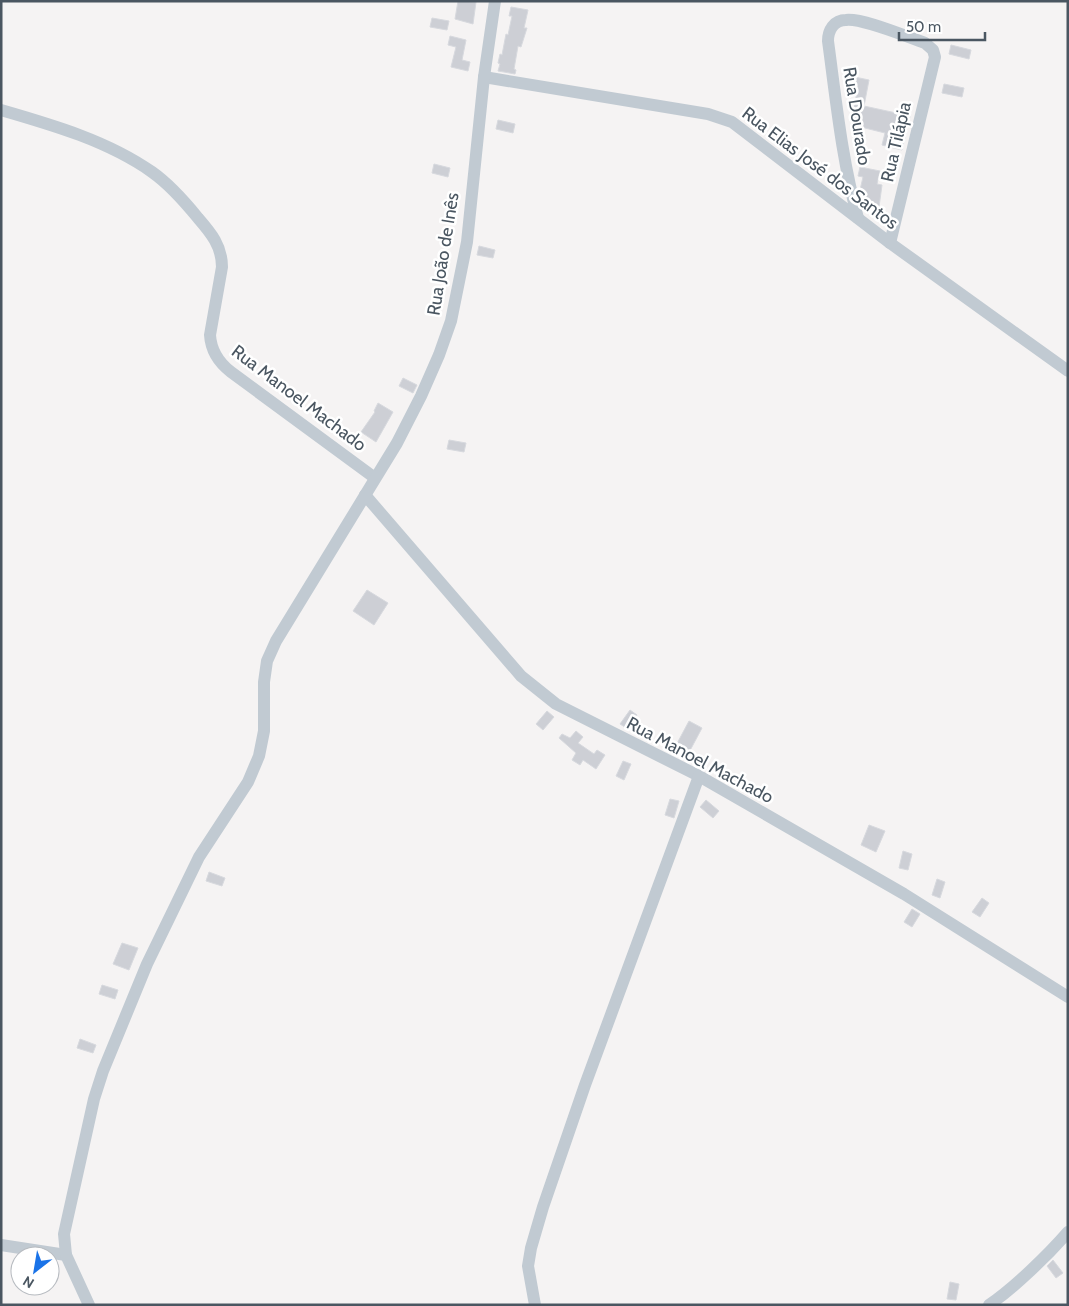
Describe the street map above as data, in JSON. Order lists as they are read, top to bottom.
{
  "streets": {
    "street": [
      "Rua Dourado",
      "Rua Tilápia",
      "Rua Elias José dos Santos",
      "Rua João de Inês",
      "Rua Manoel Machado"
    ]
  },
  "crossings": [
    ["Rua Dourado", "Rua Tilápia"],
    ["Rua Dourado", "Rua Elias José dos Santos"],
    ["Rua Tilápia", "Rua Elias José dos Santos"],
    ["Rua Elias José dos Santos", "Rua João de Inês"],
    ["Rua João de Inês", "Rua Manoel Machado"]
  ],
  "scale_bar": "50 m",
  "north": "bottom left"
}
